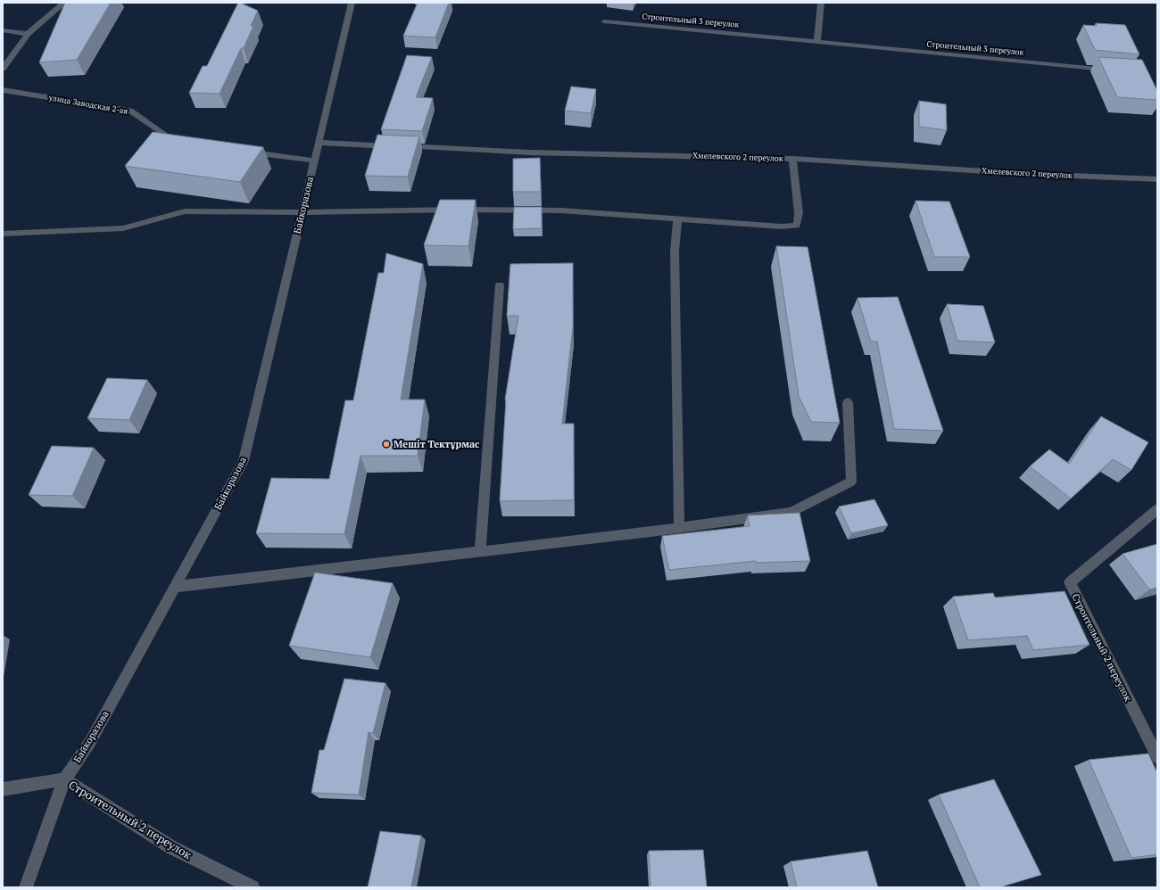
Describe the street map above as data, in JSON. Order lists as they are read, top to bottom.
{
  "streets": {
    "street": [
      "Строительный 3 переулок",
      "улица Заводская 2-ая",
      "Хмелевского 2 переулок",
      "Байкоразова",
      "Строительный 2 переулок"
    ]
  },
  "crossings": [
    ["Хмелевского 2 переулок", "Байкоразова"],
    ["Байкоразова", "Строительный 2 переулок"]
  ],
  "places": ["Мешіт Тектұрмас"]
}
